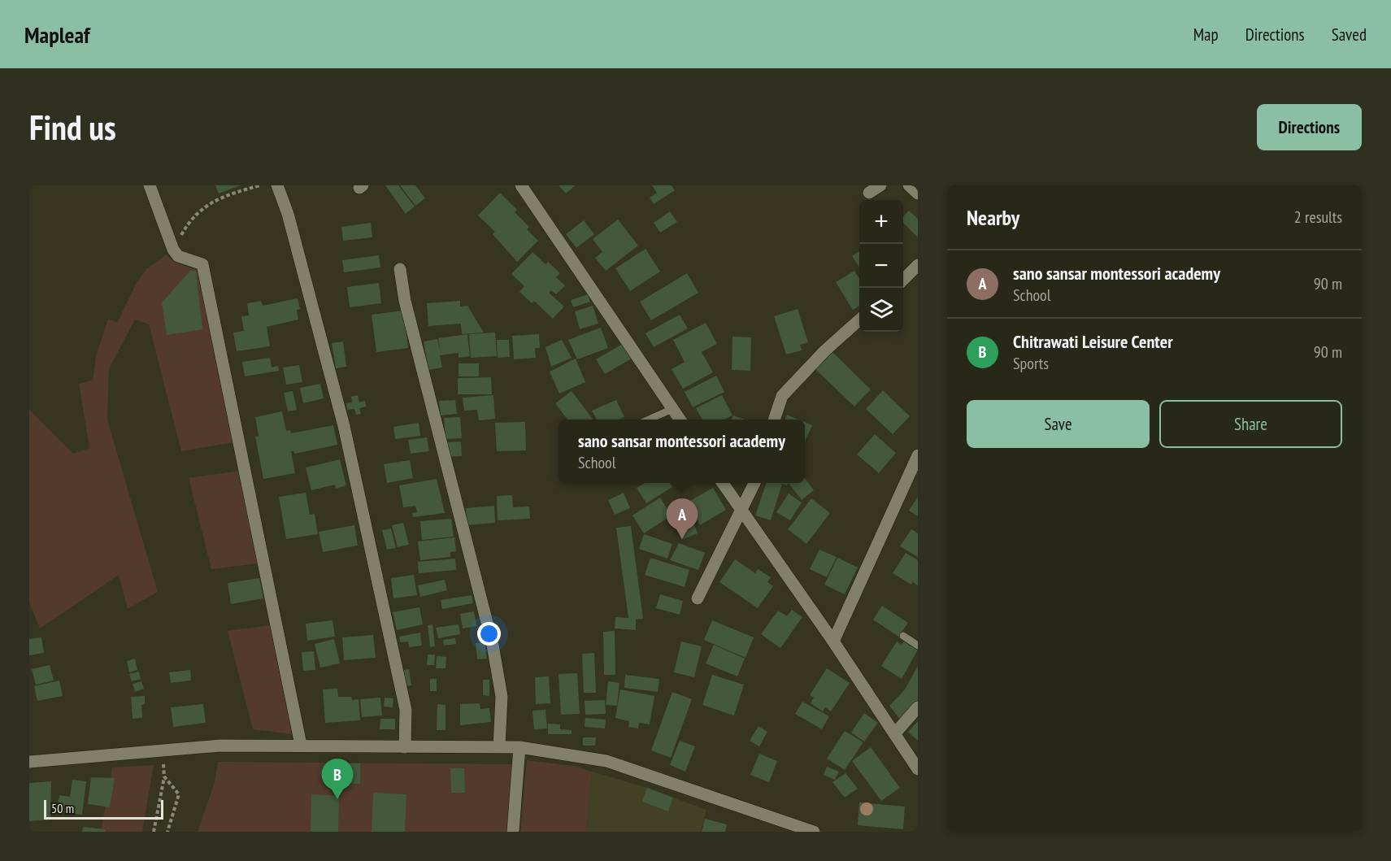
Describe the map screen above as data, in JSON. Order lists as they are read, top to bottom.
{
  "scale_bar": "50 m",
  "page": {
    "header": "Mapleaf",
    "nav": ["Map", "Directions", "Saved"],
    "buttons": [
      "Directions",
      ["Save", "Share"]
    ],
    "title": "Find us",
    "heading": ["Nearby", "2 results"],
    "map_buttons": ["+", "−"],
    "list": [
      {
        "mark": "A",
        "name": "sano sansar montessori academy",
        "note": "School",
        "value": "90 m"
      },
      {
        "mark": "B",
        "name": "Chitrawati Leisure Center",
        "note": "Sports",
        "value": "90 m"
      }
    ],
    "popup": ["sano sansar montessori academy", "School"],
    "pins": ["A", "B"],
    "scale": "50 m"
  }
}
